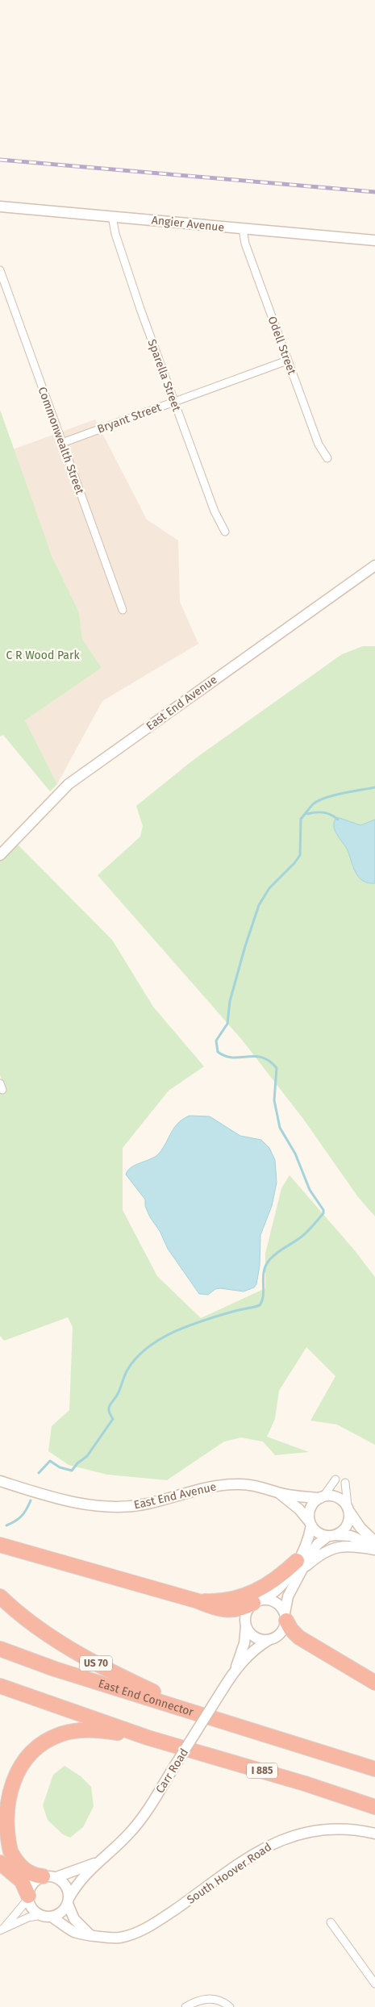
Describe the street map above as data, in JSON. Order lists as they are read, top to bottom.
{
  "streets": {
    "highway": ["US 70", "East End Connector", "I 885"],
    "street": [
      "Angier Avenue",
      "Odell Street",
      "Sparella Street",
      "Bryant Street",
      "Commonwealth Street",
      "East End Avenue",
      "Carr Road",
      "South Hoover Road"
    ]
  },
  "crossings": [
    ["Angier Avenue", "Odell Street"],
    ["Angier Avenue", "Sparella Street"],
    ["Odell Street", "Bryant Street"],
    ["Sparella Street", "Bryant Street"],
    ["Bryant Street", "Commonwealth Street"],
    ["US 70", "East End Connector"],
    ["Carr Road", "South Hoover Road"]
  ],
  "parks": ["C R Wood Park"]
}
